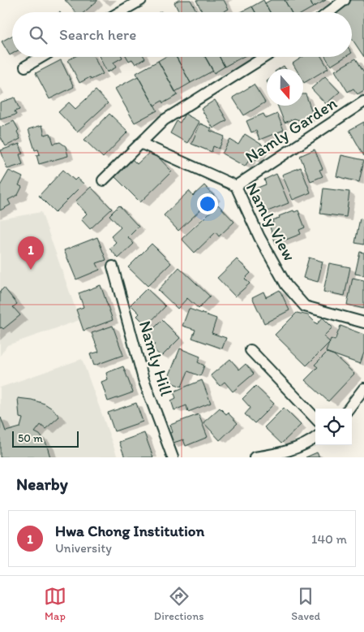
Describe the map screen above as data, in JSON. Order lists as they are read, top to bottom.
{
  "streets": {
    "street": ["Namly Garden", "Namly View", "Namly Hill"]
  },
  "crossings": [
    ["Namly Garden", "Namly View"]
  ],
  "scale_bar": "50 m",
  "north": "bottom",
  "page": {
    "search": "Search here",
    "pins": "1",
    "scale": "50 m",
    "heading": "Nearby",
    "list": [
      {
        "mark": "1",
        "name": "Hwa Chong Institution",
        "note": "University",
        "value": "140 m"
      }
    ],
    "nav": ["Map", "Directions", "Saved"]
  }
}
